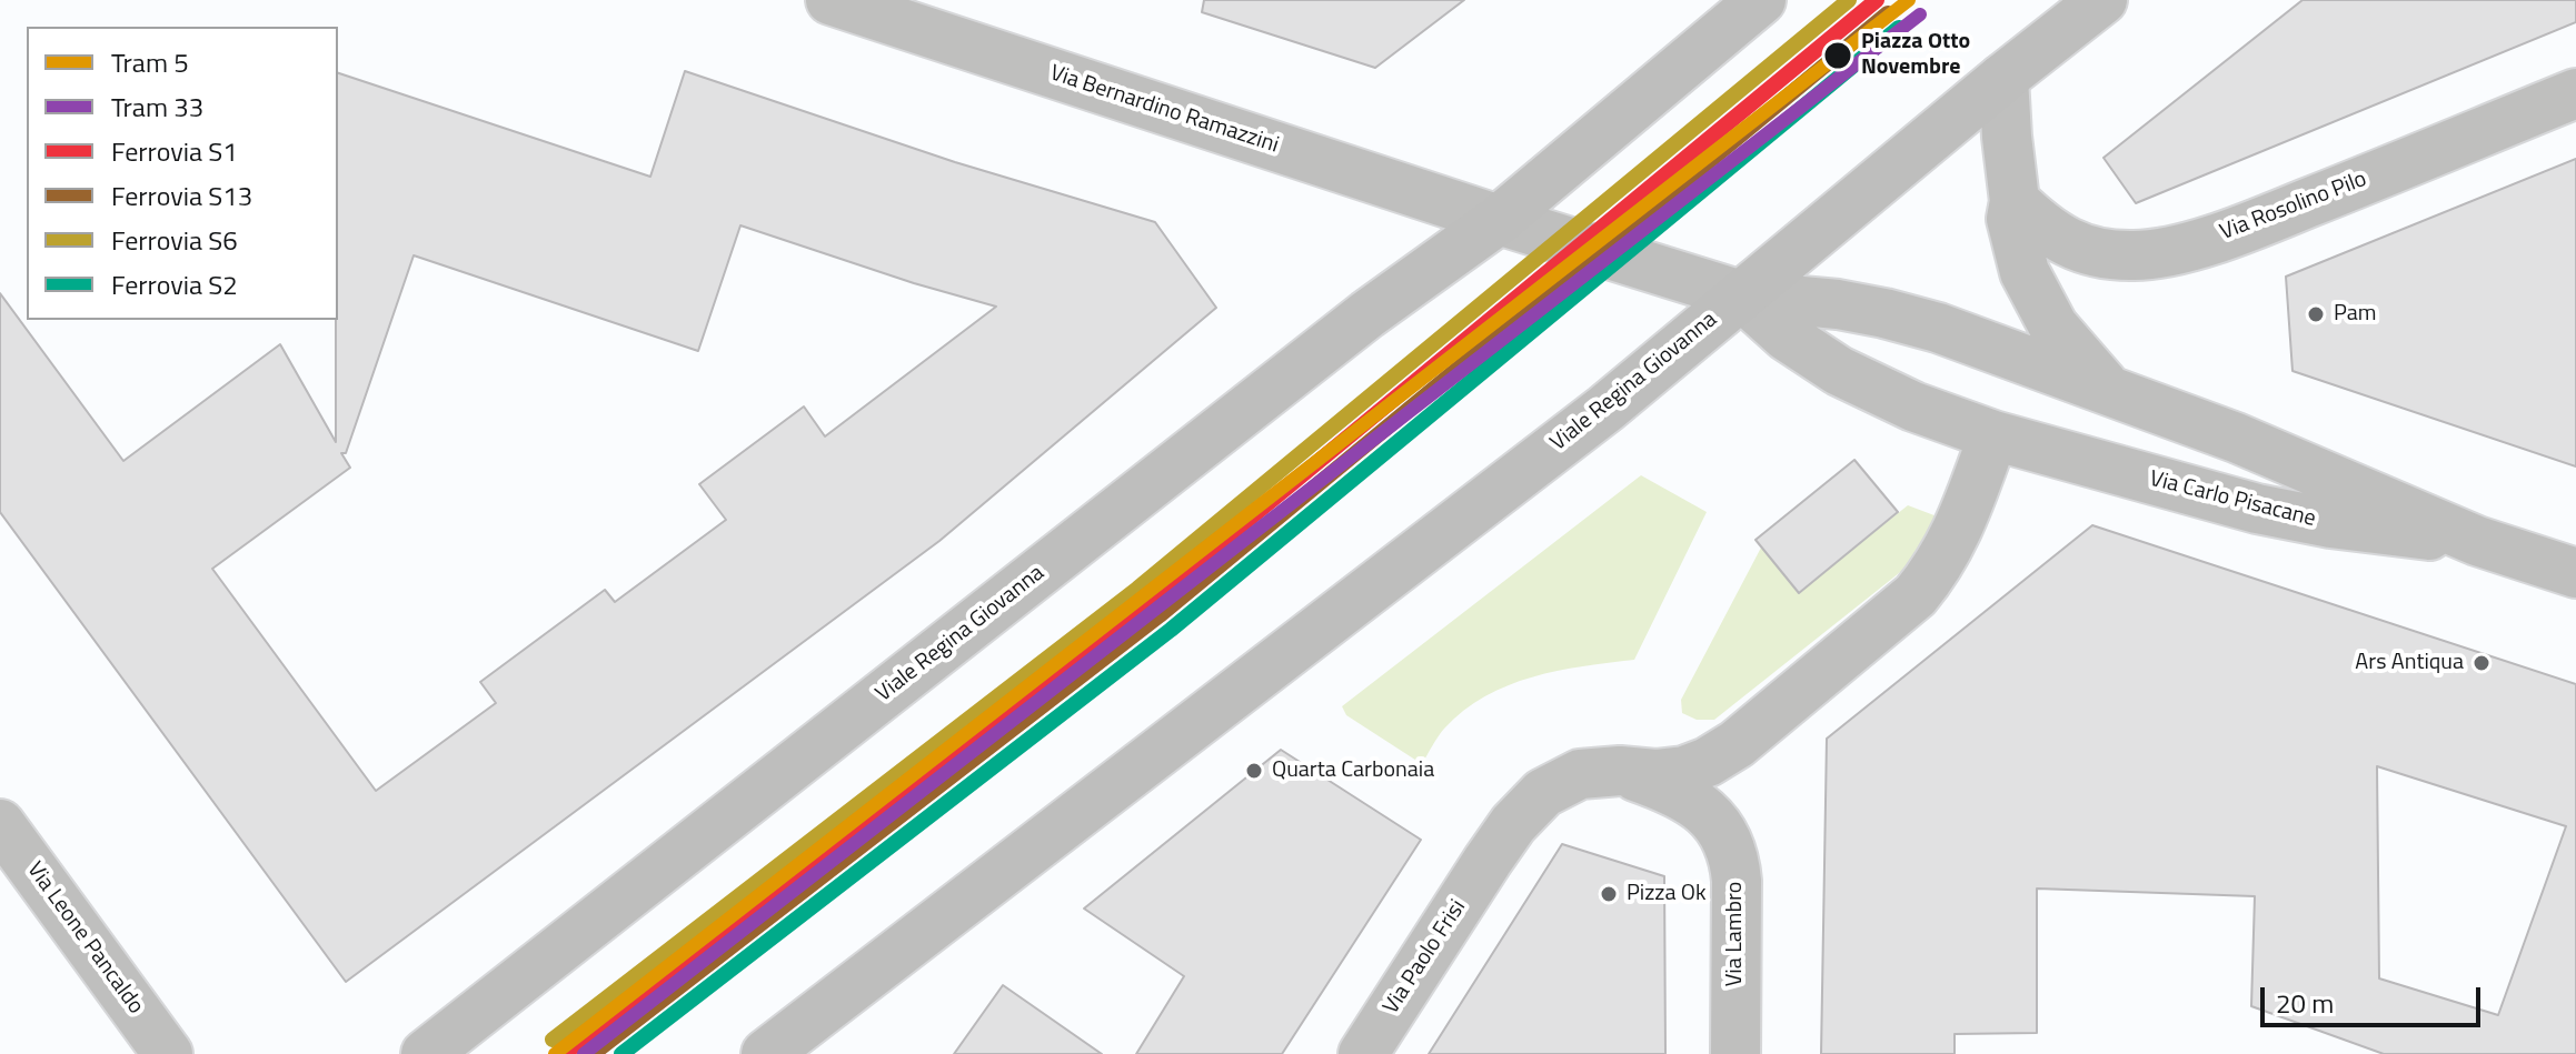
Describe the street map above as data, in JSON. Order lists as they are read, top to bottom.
{
  "streets": {
    "street": [
      "Via Bernardino Ramazzini",
      "Via Rosolino Pilo",
      "Viale Regina Giovanna",
      "Via Carlo Pisacane",
      "Via Lambro",
      "Via Leone Pancaldo",
      "Via Paolo Frisi"
    ]
  },
  "crossings": [
    ["Via Bernardino Ramazzini", "Viale Regina Giovanna"],
    ["Via Lambro", "Via Paolo Frisi"]
  ],
  "places": [
    "Piazza Otto Novembre",
    "Pam",
    "Ars Antiqua",
    "Quarta Carbonaia",
    "Pizza Ok"
  ],
  "lines": [
    "tram line 5",
    "rail line S1",
    "rail line S6",
    "rail line S13",
    "tram line 33",
    "rail line S2"
  ],
  "legend": [
    "Tram 5",
    "Tram 33",
    "Ferrovia S1",
    "Ferrovia S13",
    "Ferrovia S6",
    "Ferrovia S2"
  ],
  "scale_bar": "20 m"
}
